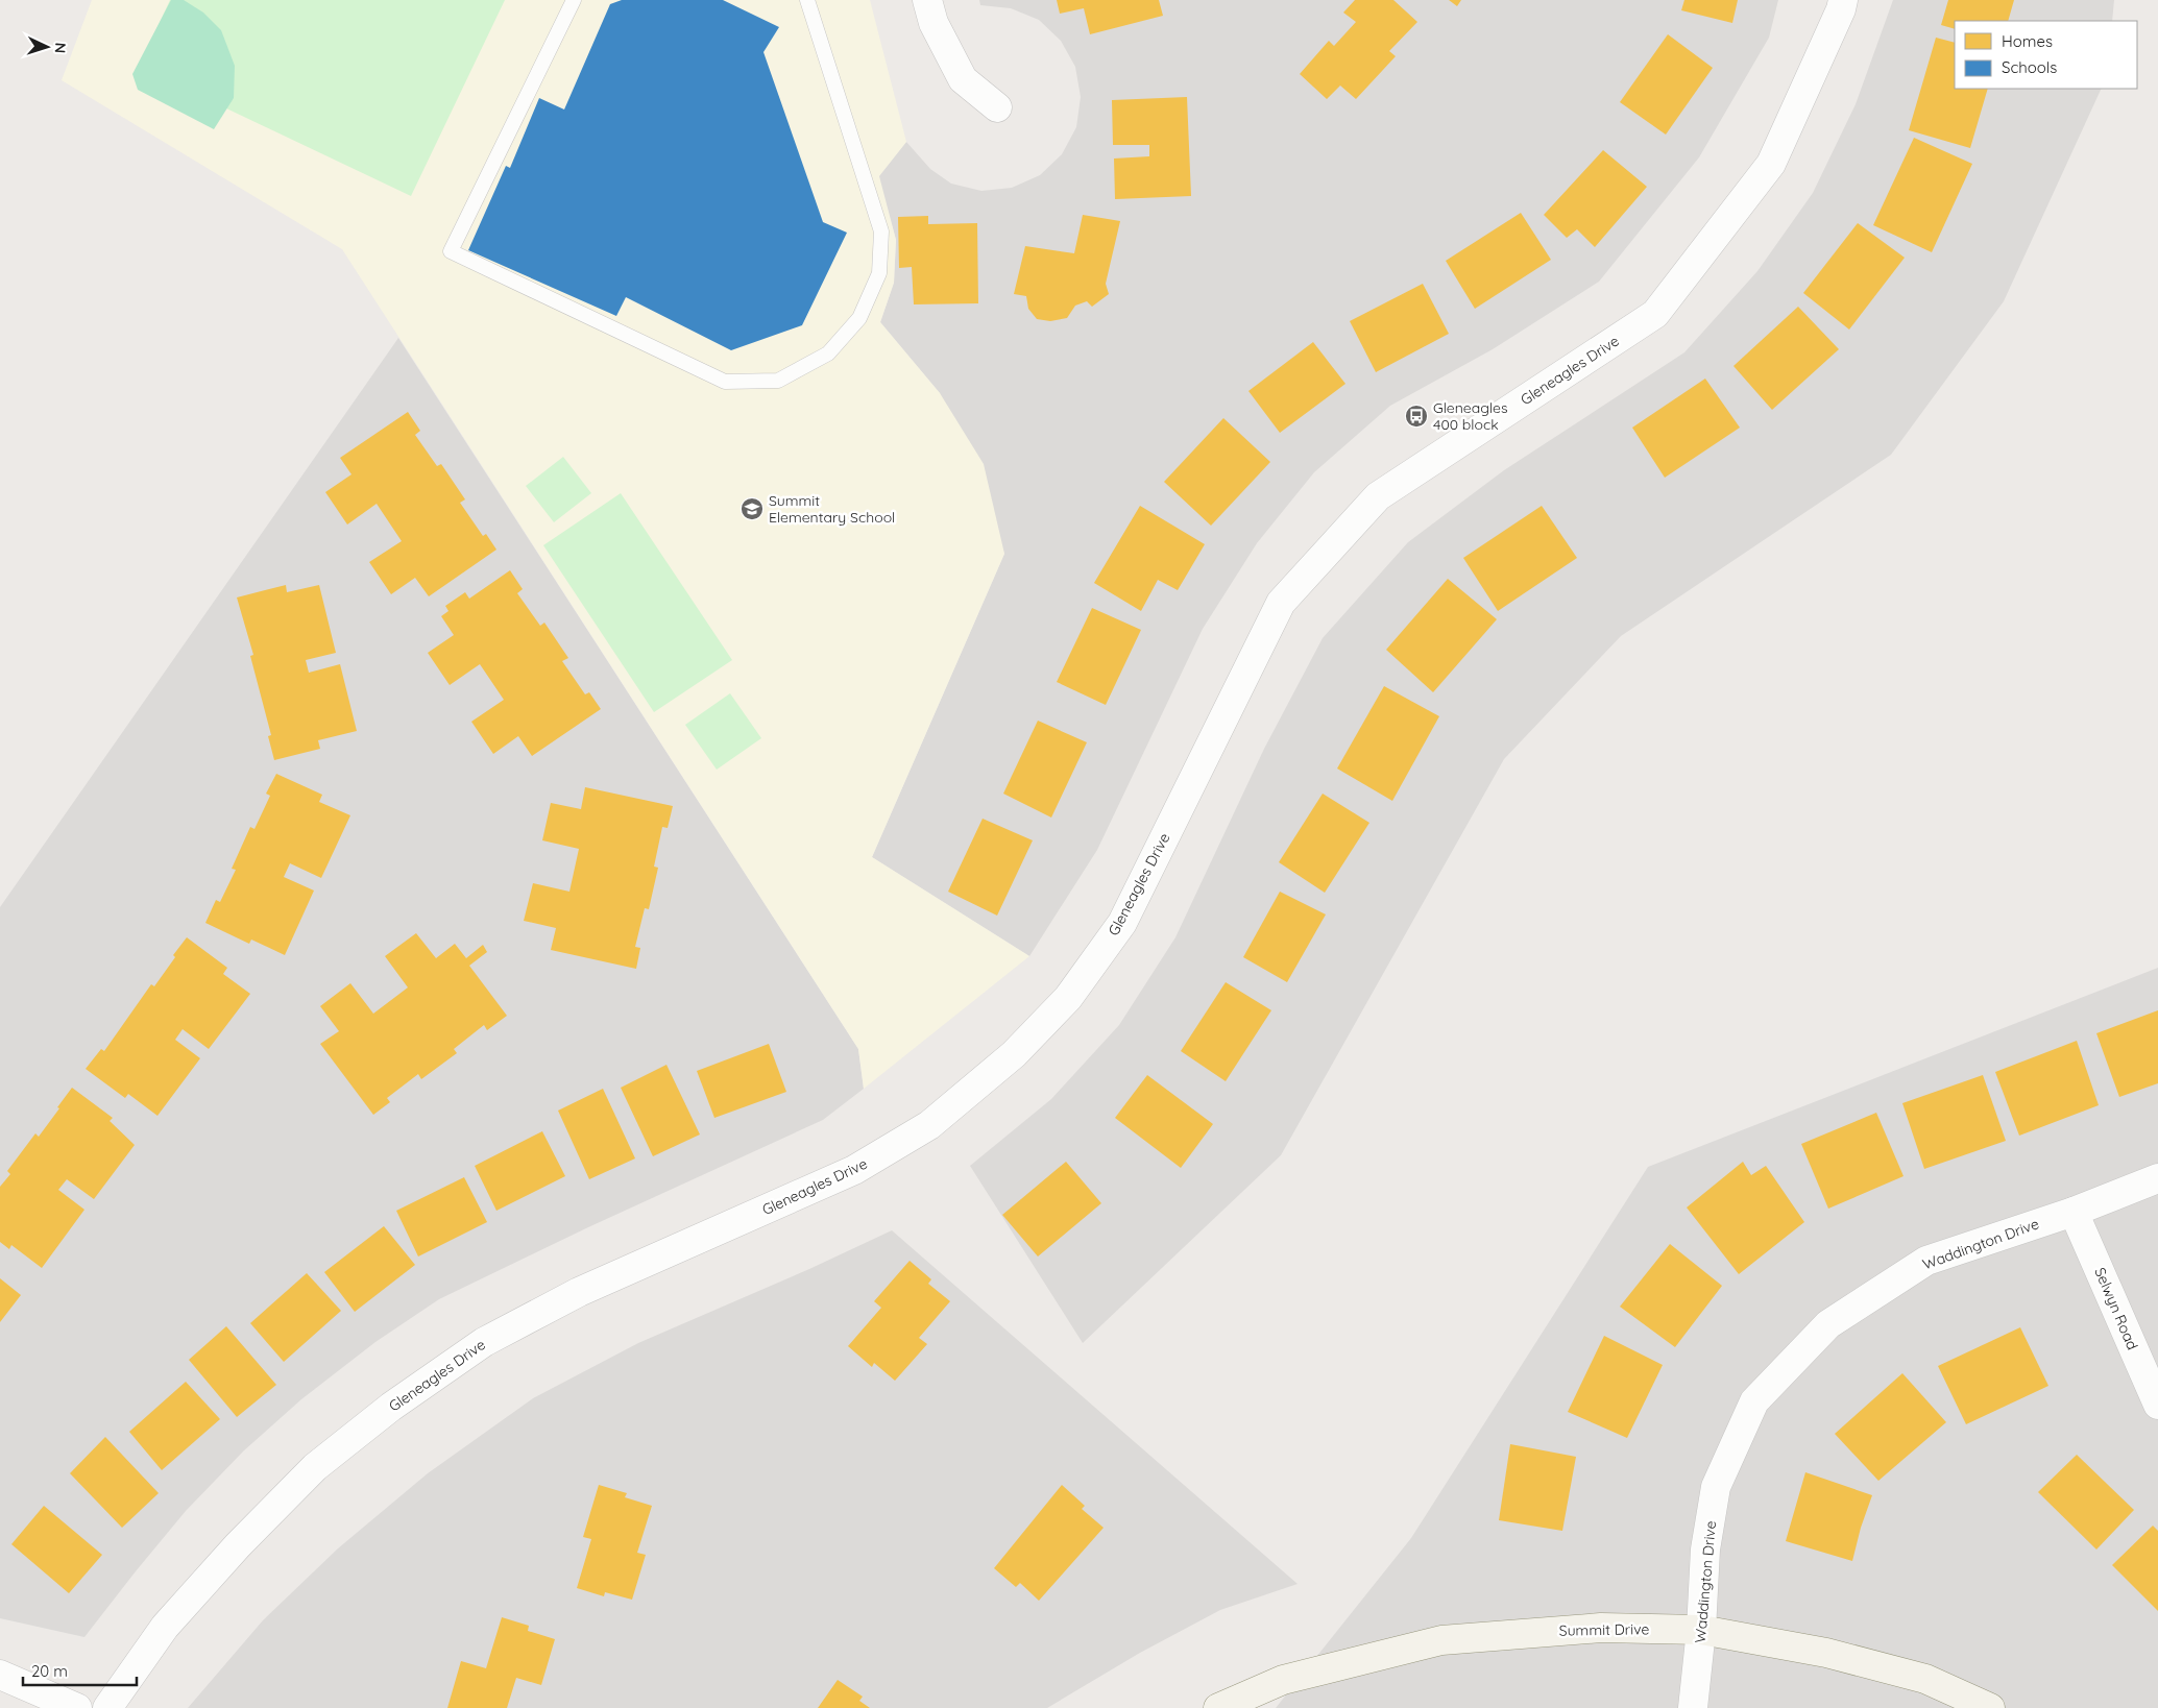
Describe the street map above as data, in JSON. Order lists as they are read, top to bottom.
{
  "streets": {
    "main road": ["Summit Drive"],
    "street": ["Gleneagles Drive", "Waddington Drive", "Selwyn Road"]
  },
  "crossings": [
    ["Waddington Drive", "Selwyn Road"],
    ["Waddington Drive", "Summit Drive"]
  ],
  "places": {
    "bus stop": ["Gleneagles 400 block"],
    "school or university": ["Summit Elementary School"]
  },
  "legend": ["Homes", "Schools"],
  "scale_bar": "20 m",
  "north": "right"
}
